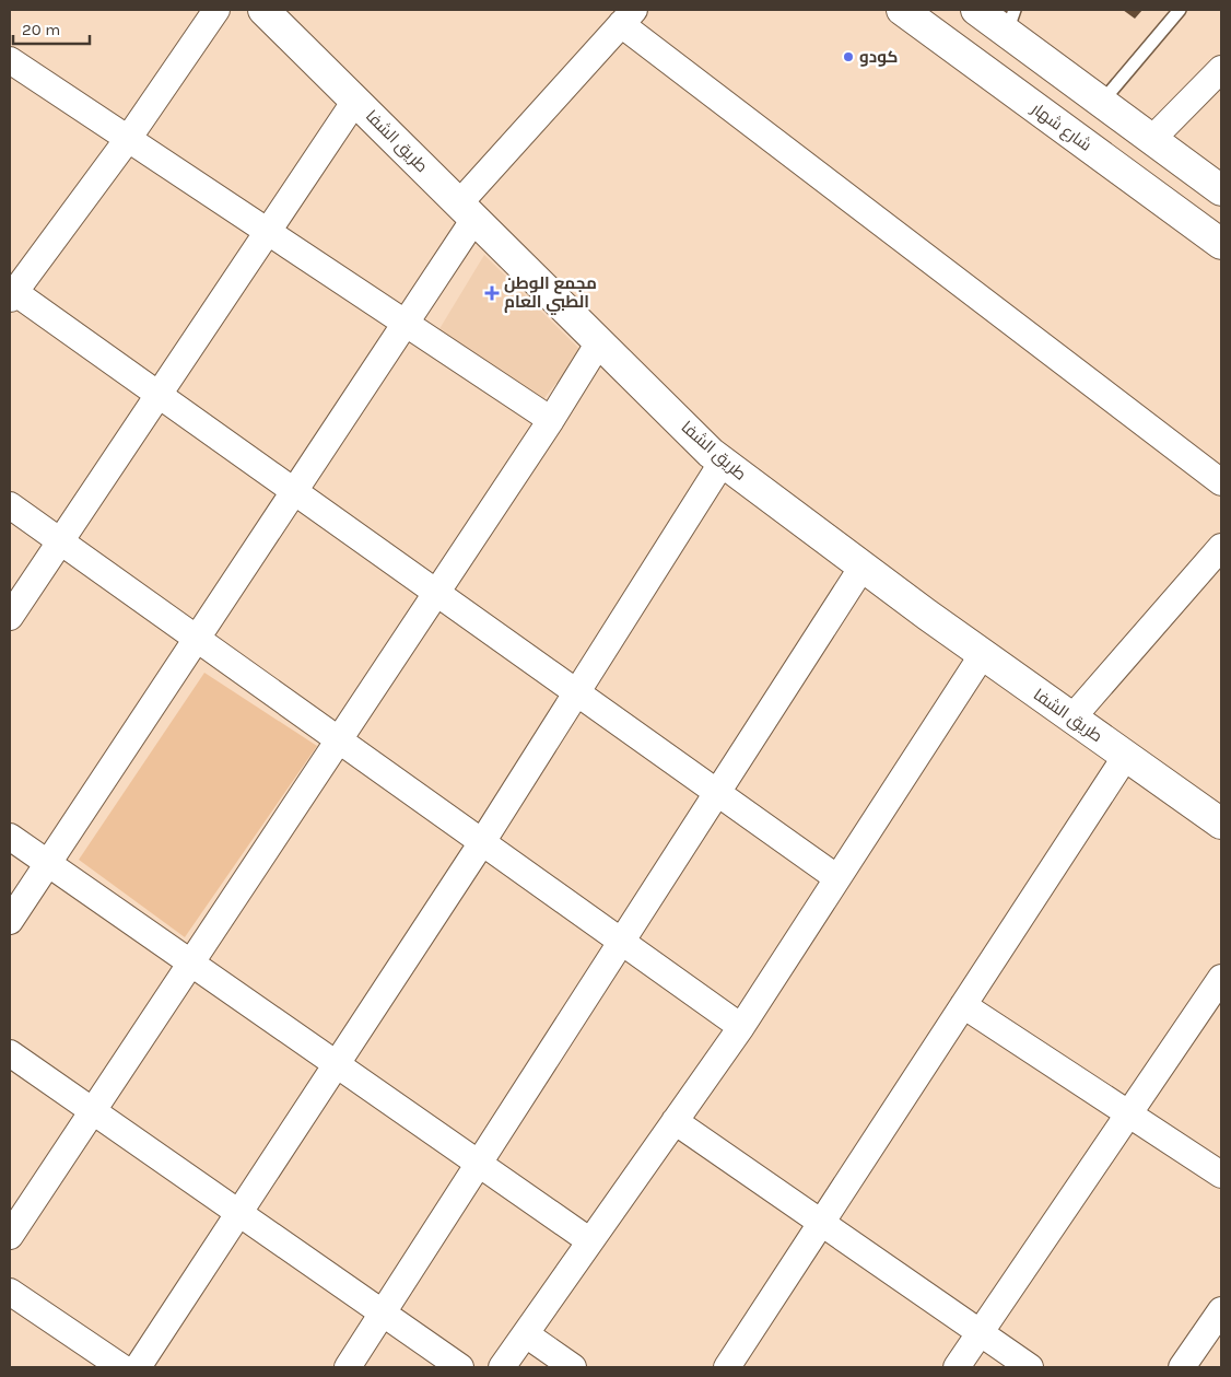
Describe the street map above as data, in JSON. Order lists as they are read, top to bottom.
{
  "streets": {
    "street": ["شارع شهار", "طريق الشفا"]
  },
  "places": {
    "other": ["كودو"],
    "health": ["مجمع الوطن الطبي العام"]
  },
  "scale_bar": "20 m"
}
